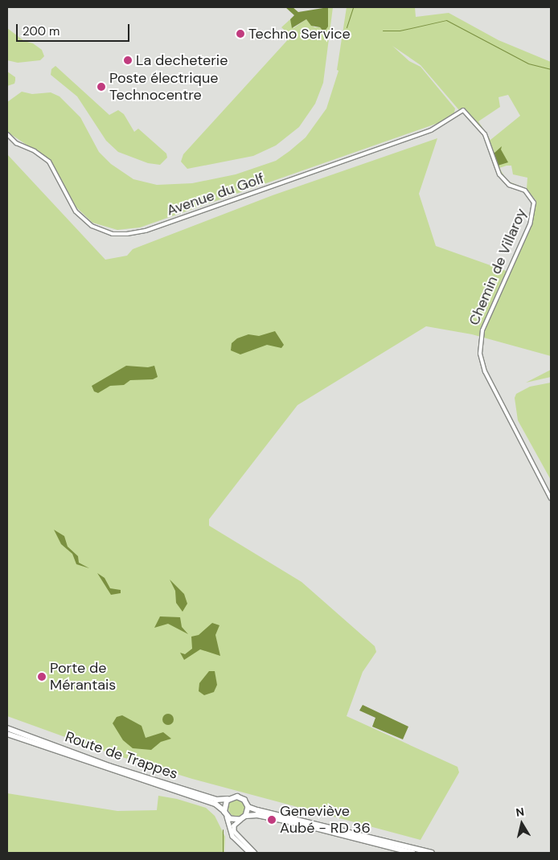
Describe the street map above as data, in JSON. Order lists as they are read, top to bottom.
{
  "streets": {
    "main road": ["Route de Trappes"],
    "street": ["Avenue du Golf", "Chemin de Villaroy"]
  },
  "crossings": [
    ["Avenue du Golf", "Chemin de Villaroy"]
  ],
  "places": [
    "Techno Service",
    "La decheterie",
    "Poste électrique Technocentre",
    "Porte de Mérantais",
    "Geneviève Aubé - RD 36"
  ],
  "scale_bar": "200 m",
  "north": "top"
}
